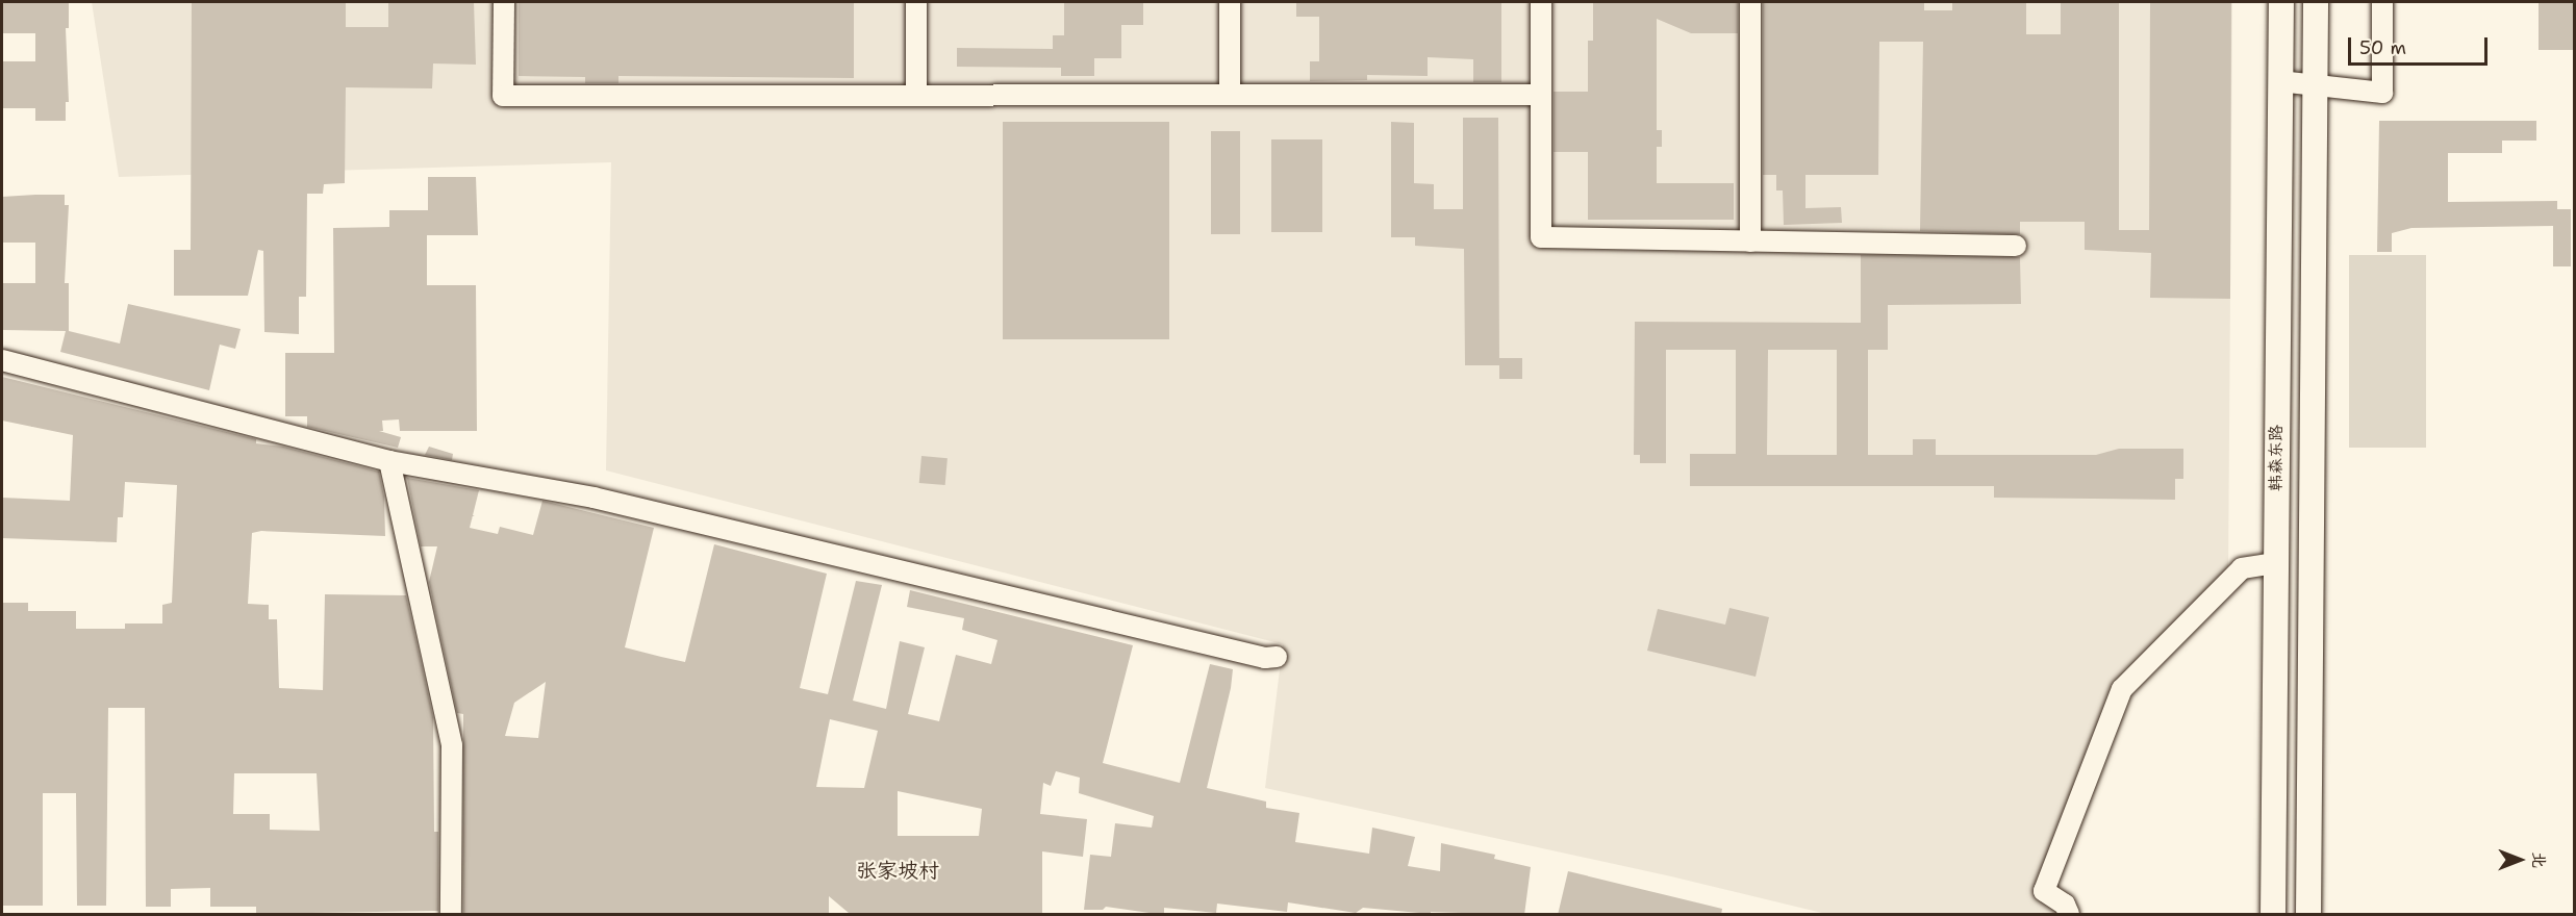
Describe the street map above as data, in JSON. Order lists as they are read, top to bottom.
{
  "streets": {
    "main road": ["韩森东路"]
  },
  "districts": ["张家坡村"],
  "scale_bar": "50 m",
  "north": "right"
}
